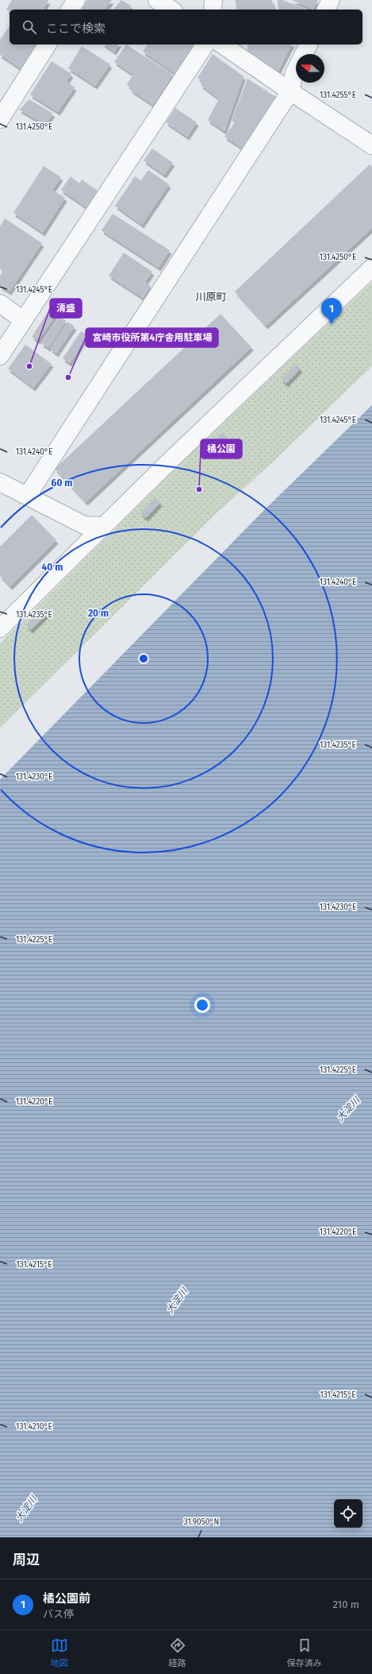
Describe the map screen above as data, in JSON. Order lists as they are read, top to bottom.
{
  "districts": ["川原町"],
  "water": ["大淀川"],
  "places": ["清盛", "宮崎市役所第4庁舎用駐車場", "橘公園"],
  "north": "left",
  "page": {
    "search": "ここで検索",
    "pins": "1",
    "heading": "周辺",
    "list": [
      {
        "mark": "1",
        "name": "橘公園前",
        "note": "バス停",
        "value": "210 m"
      }
    ],
    "nav": ["地図", "経路", "保存済み"]
  },
  "coordinates": [
    "131.4255°E",
    "131.4250°E",
    "131.4245°E",
    "131.4240°E",
    "131.4235°E",
    "131.4230°E",
    "131.4225°E",
    "131.4220°E",
    "131.4215°E",
    "131.4210°E",
    "31.9050°N"
  ],
  "rings": ["60 m", "40 m", "20 m"]
}
